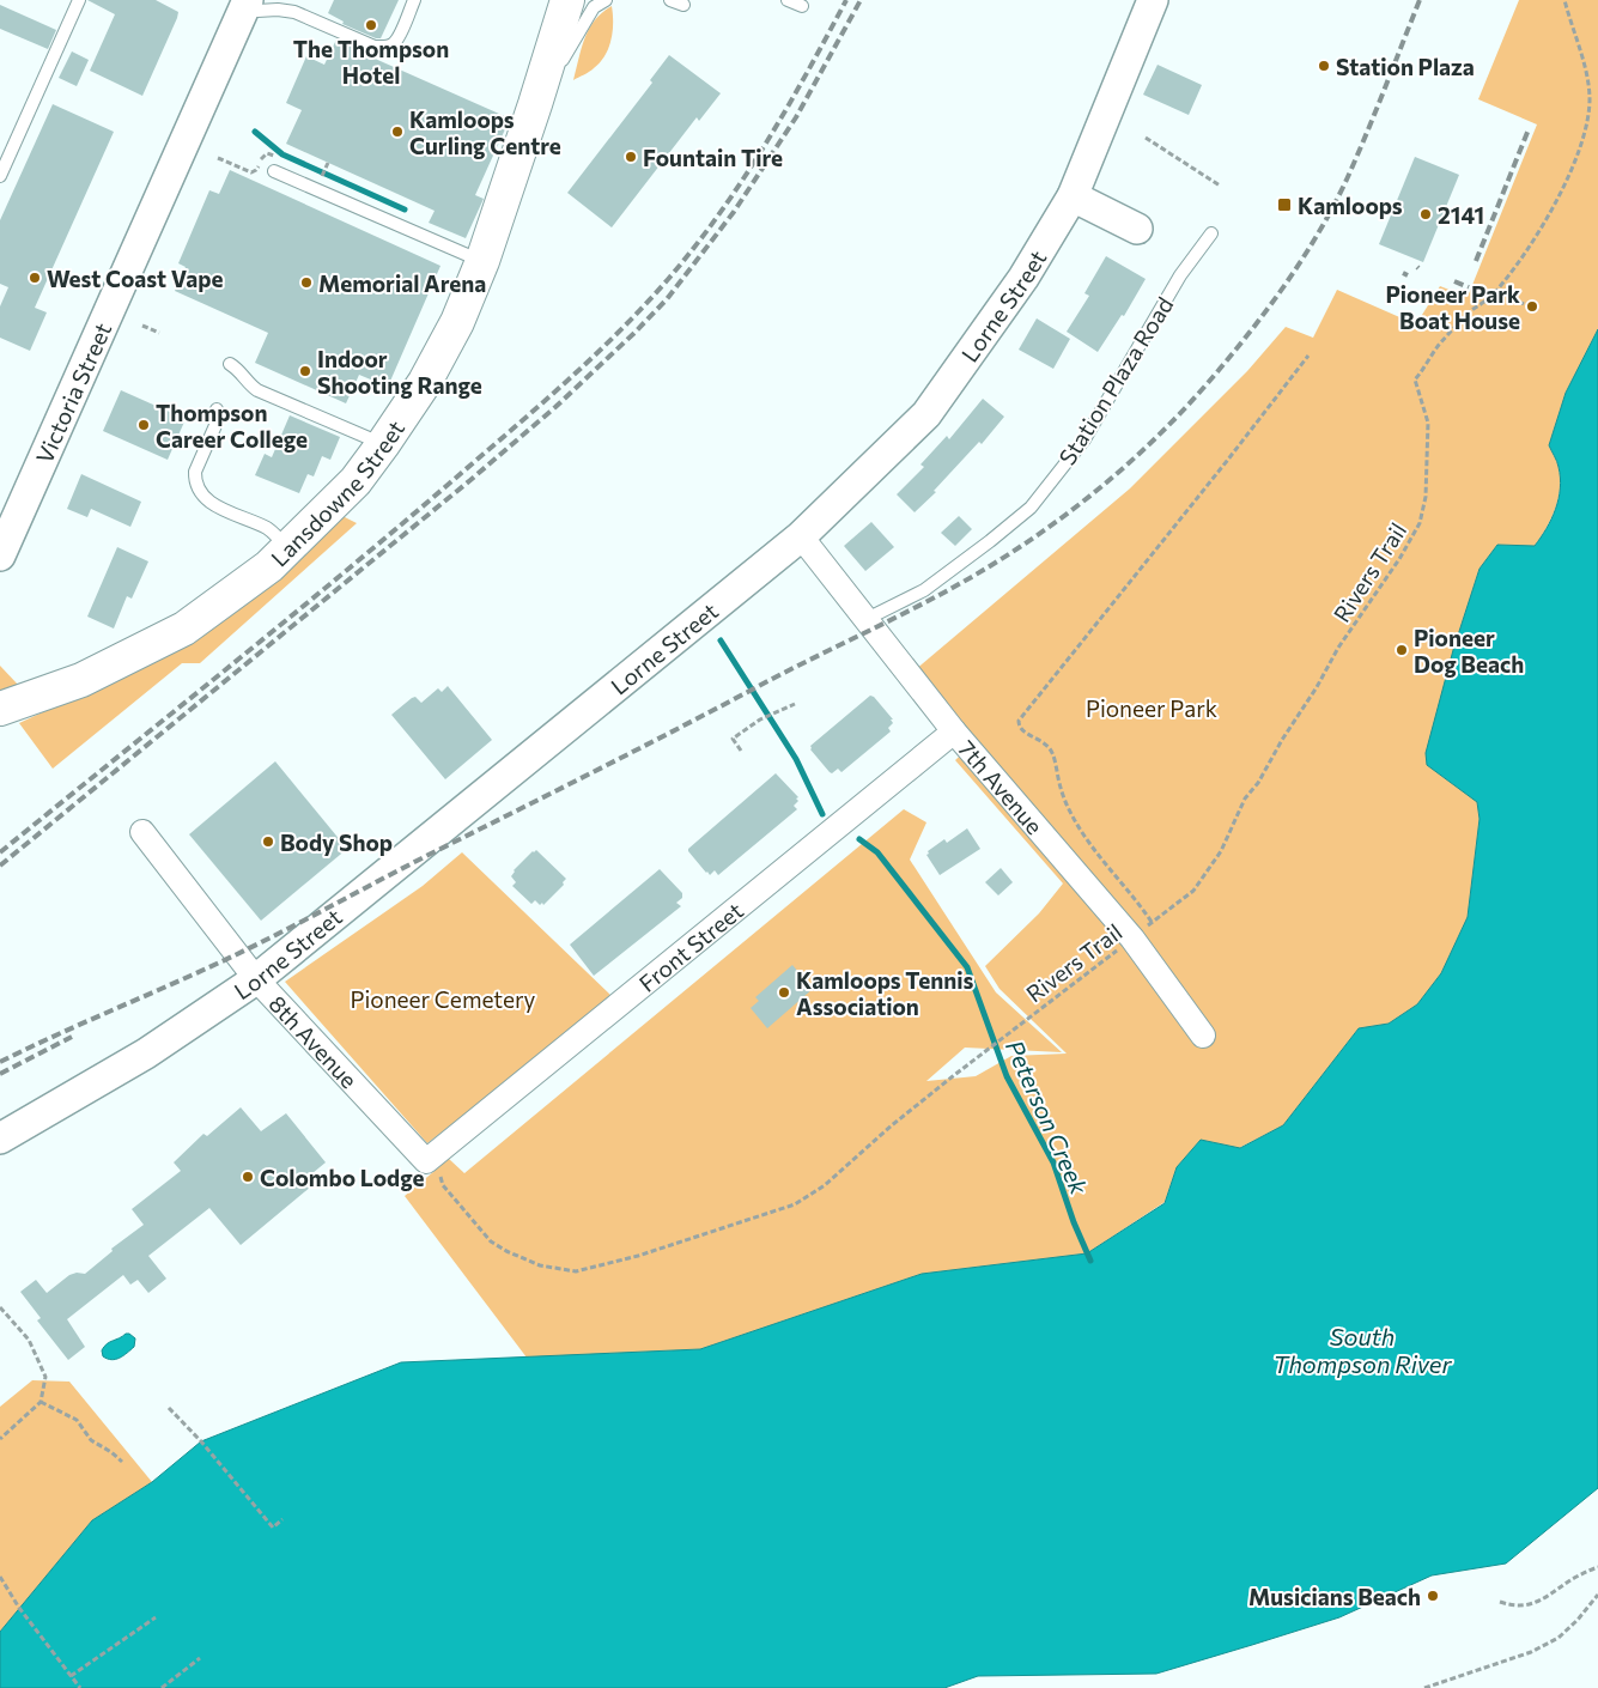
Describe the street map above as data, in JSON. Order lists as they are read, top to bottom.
{
  "streets": {
    "main road": ["Lansdowne Street"],
    "street": [
      "Lorne Street",
      "Victoria Street",
      "7th Avenue",
      "Front Street",
      "8th Avenue"
    ],
    "lane": ["Station Plaza Road"],
    "path": ["Rivers Trail"]
  },
  "crossings": [
    ["Lorne Street", "7th Avenue"],
    ["Lorne Street", "8th Avenue"],
    ["Station Plaza Road", "7th Avenue"],
    ["Rivers Trail", "7th Avenue"],
    ["7th Avenue", "Front Street"],
    ["Front Street", "8th Avenue"]
  ],
  "water": ["Peterson Creek", "South Thompson River"],
  "parks": ["Pioneer Park", "Pioneer Cemetery"],
  "places": {
    "other": [
      "The Thompson Hotel",
      "Station Plaza",
      "Kamloops Curling Centre",
      "Fountain Tire",
      "2141",
      "West Coast Vape",
      "Memorial Arena",
      "Pioneer Park Boat House",
      "Indoor Shooting Range",
      "Thompson Career College",
      "Pioneer Dog Beach",
      "Body Shop",
      "Kamloops Tennis Association",
      "Colombo Lodge",
      "Musicians Beach"
    ],
    "transit": ["Kamloops"]
  }
}
